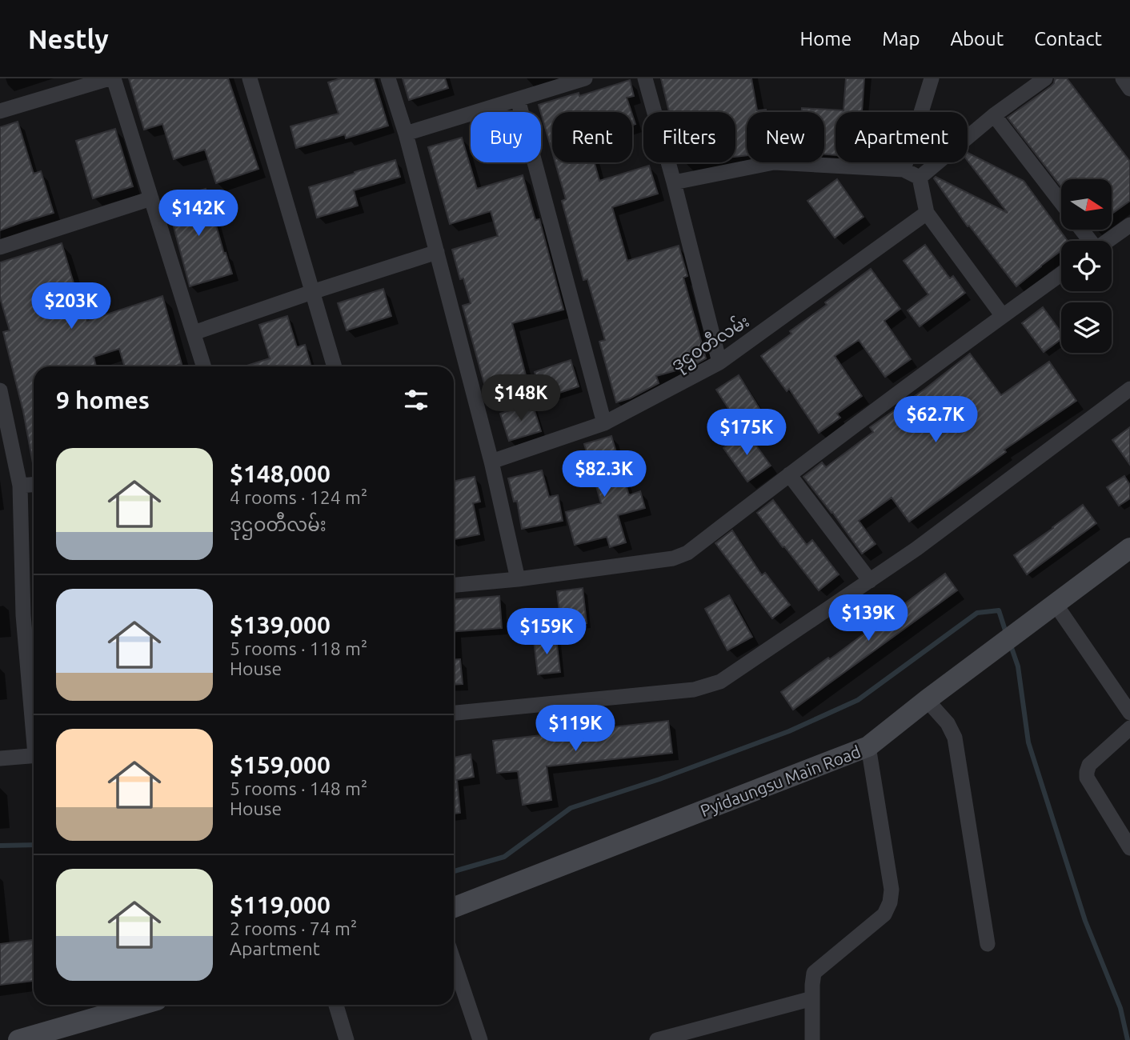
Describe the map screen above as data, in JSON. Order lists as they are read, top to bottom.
{
  "streets": {
    "main road": ["Pyidaungsu Main Road"],
    "street": ["ဒုဌဝတီလမ်း"]
  },
  "north": "right",
  "page": {
    "header": "Nestly",
    "nav": [
      "Home",
      "Map",
      "About",
      "Contact"
    ],
    "chip": [
      "Buy",
      "Rent",
      "Filters",
      "New",
      "Apartment"
    ],
    "price": [
      "$142K",
      "$203K",
      "$148K",
      "$62.7K",
      "$175K",
      "$82.3K",
      "$139K",
      "$159K",
      "$119K"
    ],
    "heading": "9 homes",
    "list": [
      {
        "name": "$148,000",
        "note": "4 rooms · 124 m² · ဒုဌဝတီလမ်း"
      },
      {
        "name": "$139,000",
        "note": "5 rooms · 118 m² · House"
      },
      {
        "name": "$159,000",
        "note": "5 rooms · 148 m² · House"
      },
      {
        "name": "$119,000",
        "note": "2 rooms · 74 m² · Apartment"
      }
    ]
  }
}
